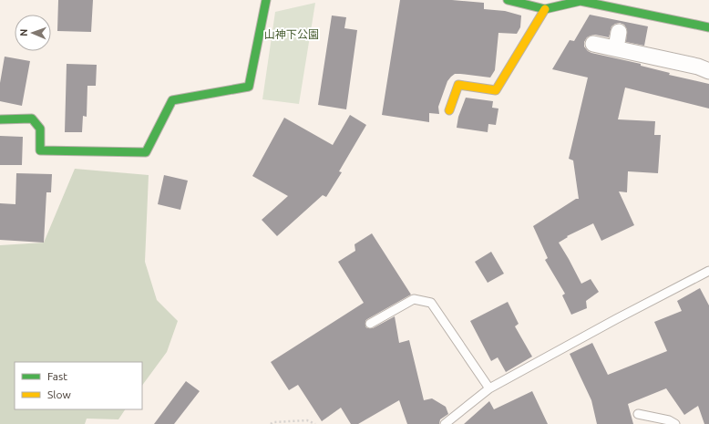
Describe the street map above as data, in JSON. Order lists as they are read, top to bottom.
{
  "parks": ["山神下公園"],
  "legend": ["Fast", "Slow"],
  "north": "left"
}
